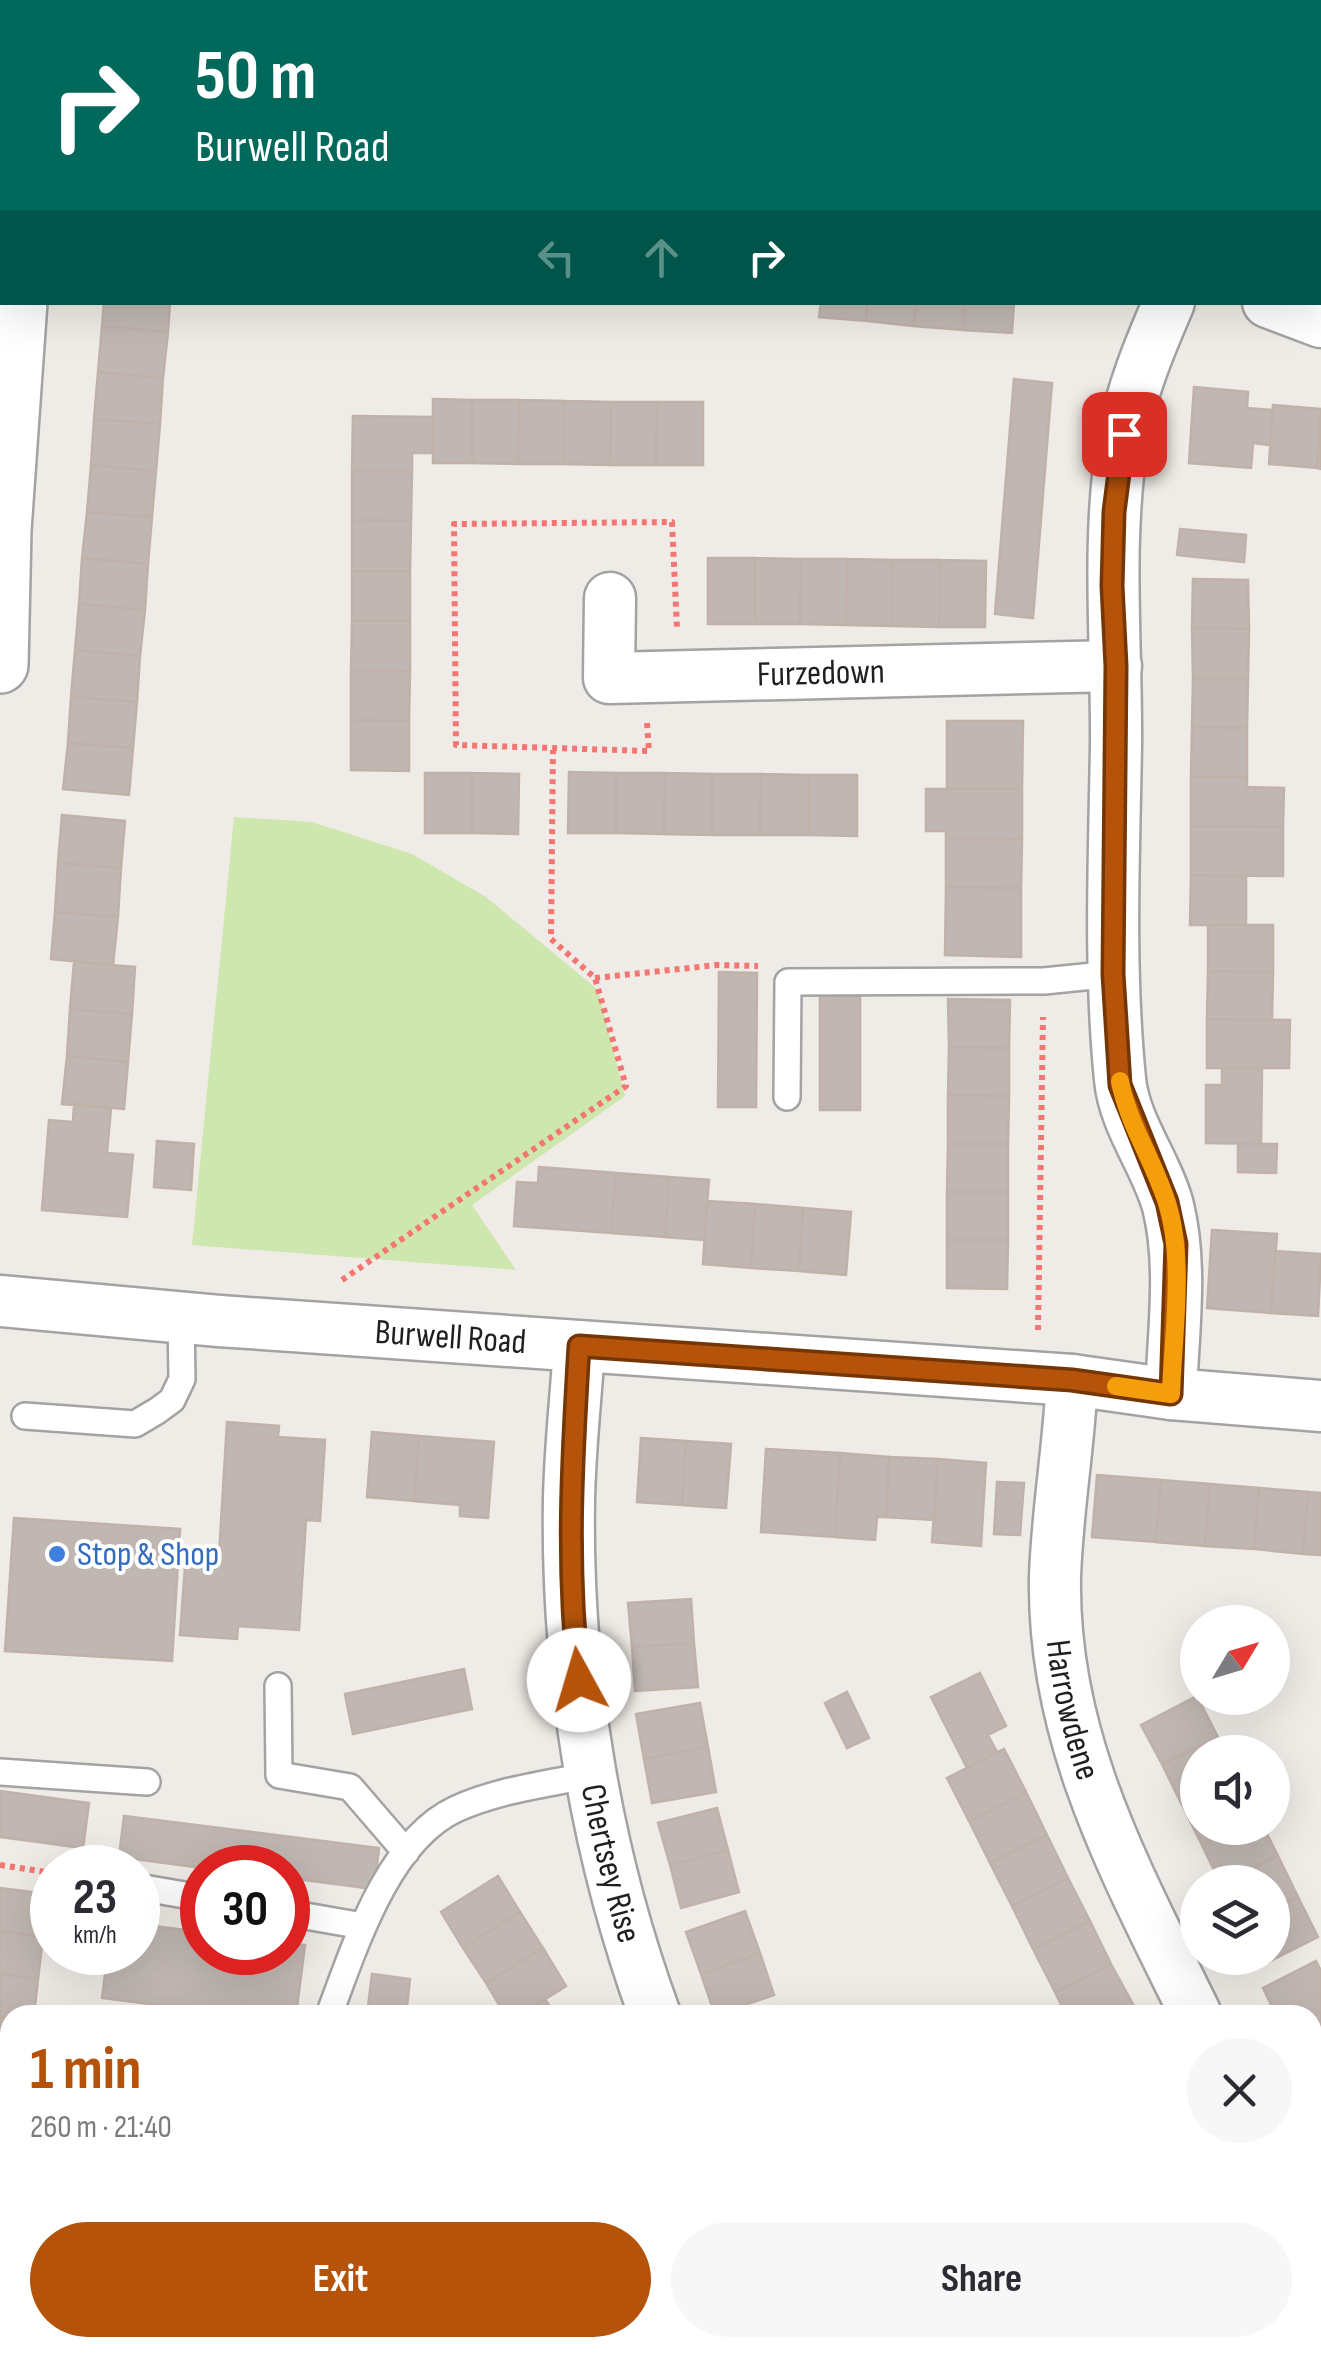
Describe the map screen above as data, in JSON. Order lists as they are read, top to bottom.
{
  "streets": {
    "street": [
      "Furzedown",
      "Burwell Road",
      "Harrowdene",
      "Chertsey Rise"
    ]
  },
  "crossings": [
    ["Burwell Road", "Harrowdene"],
    ["Burwell Road", "Chertsey Rise"]
  ],
  "places": ["Stop & Shop"],
  "north": "top right",
  "page": {
    "turn": ["50 m", "Burwell Road"],
    "speed": "23 km/h",
    "limit": "30",
    "heading": ["1 min", "260 m · 21:40"],
    "buttons": ["Exit", "Share"]
  }
}
